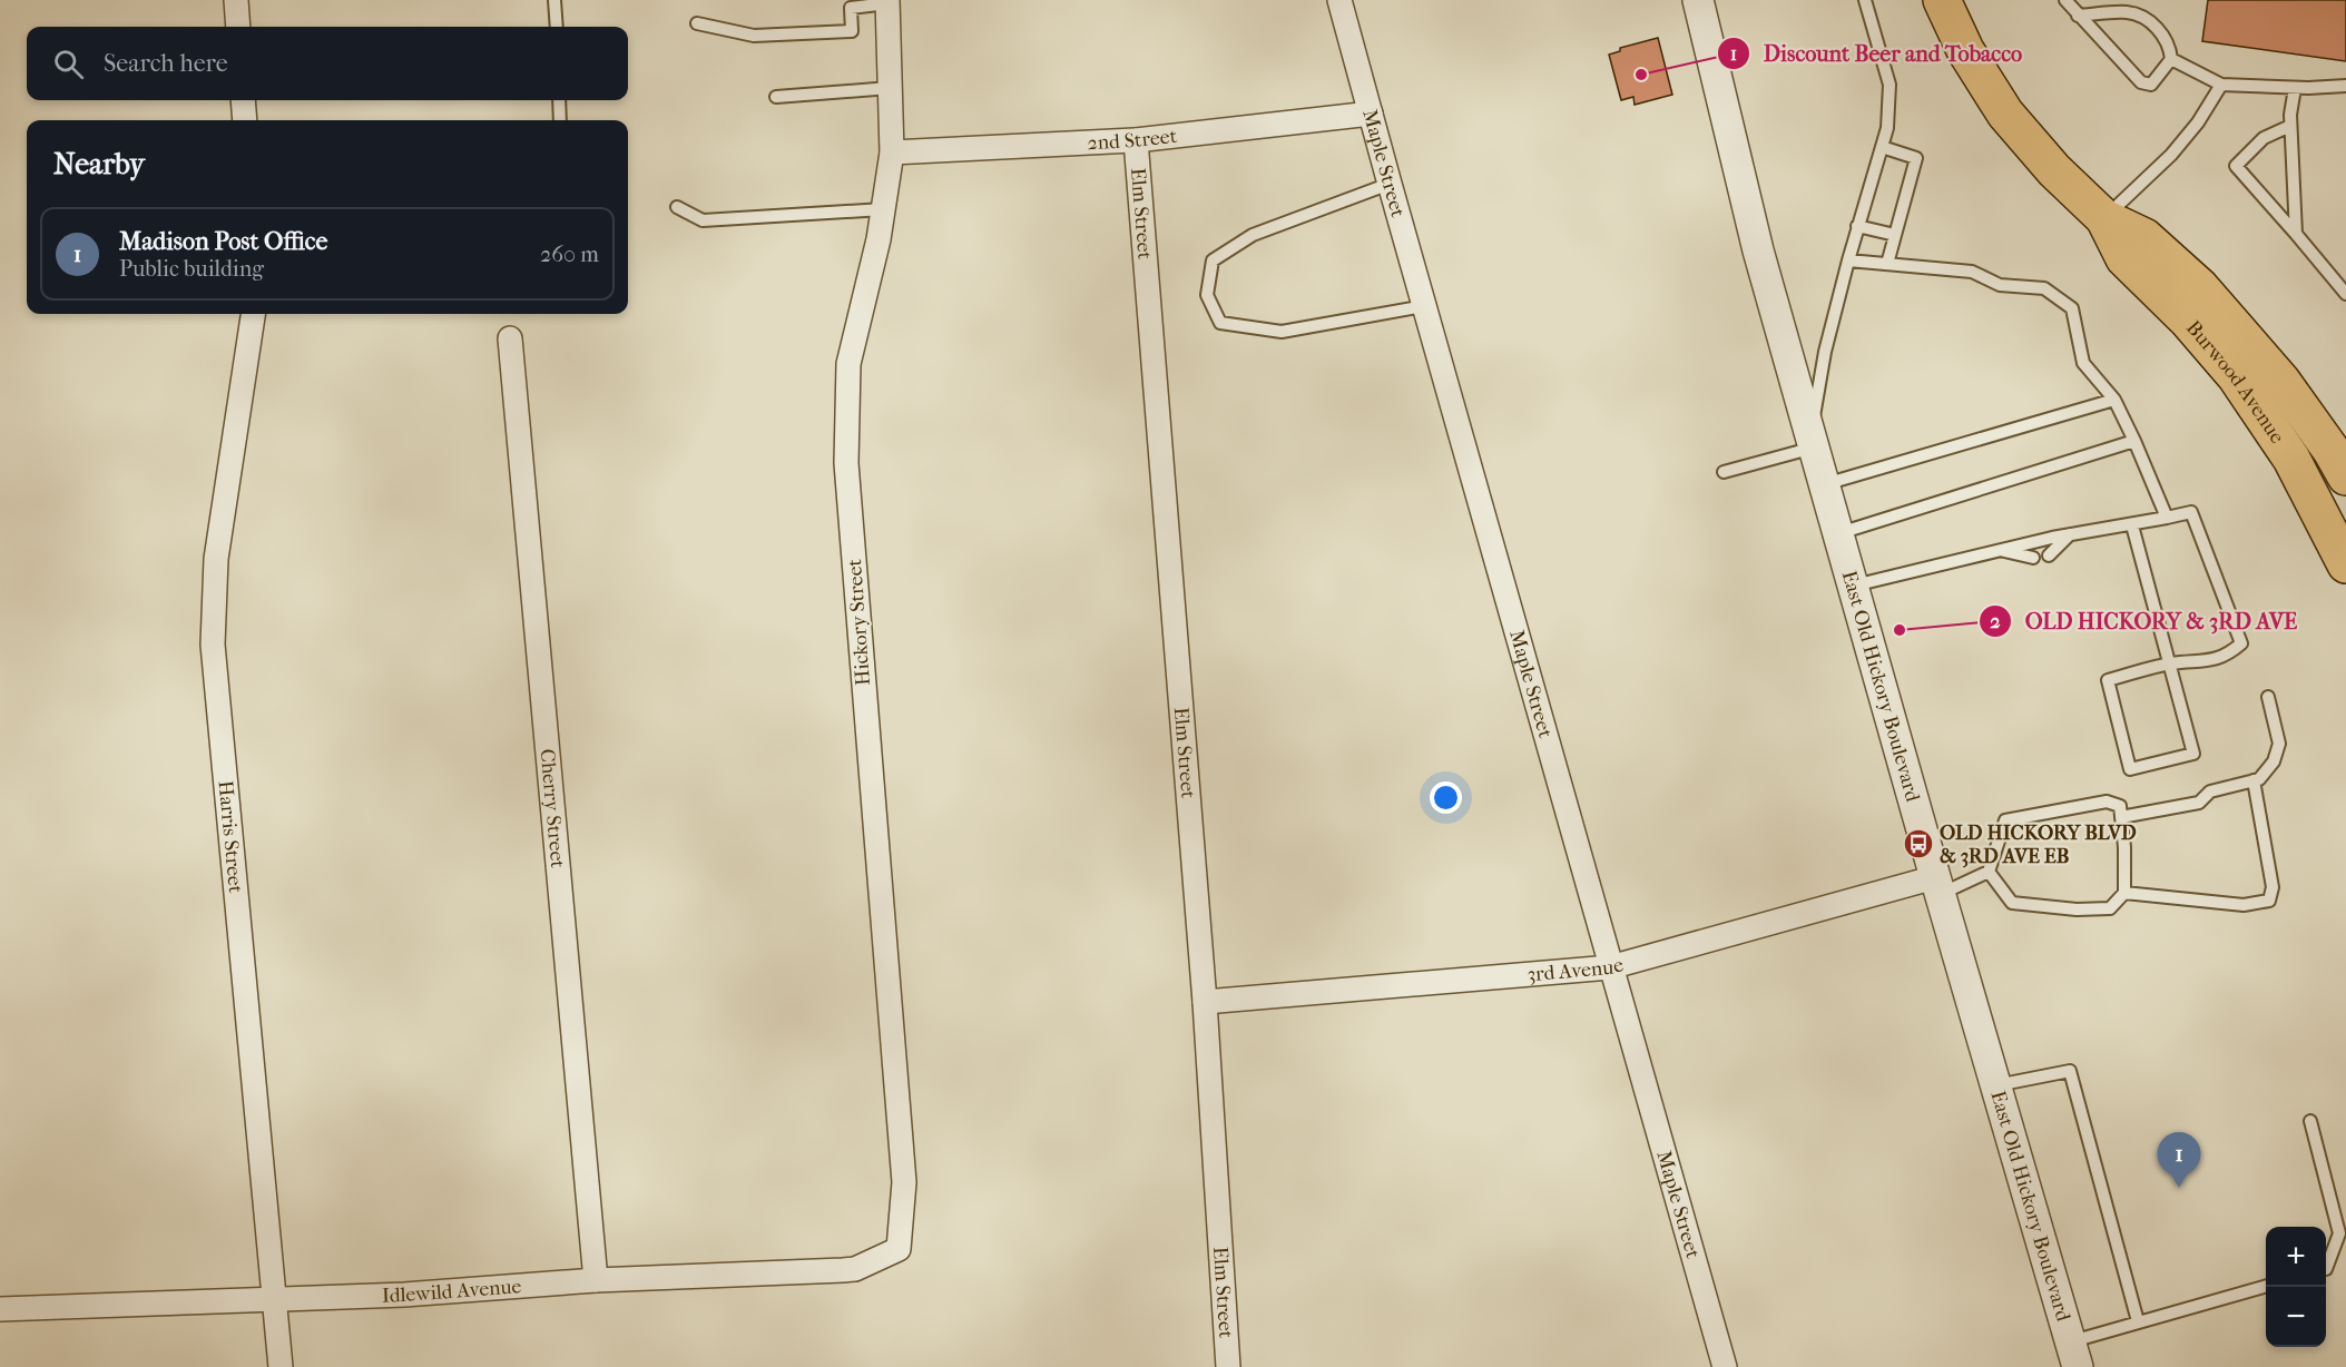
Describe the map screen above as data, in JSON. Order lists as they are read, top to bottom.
{
  "streets": {
    "main road": ["Burwood Avenue"],
    "street": [
      "2nd Street",
      "Maple Street",
      "Elm Street",
      "Hickory Street",
      "East Old Hickory Boulevard",
      "Cherry Street",
      "Harris Street",
      "3rd Avenue",
      "Idlewild Avenue"
    ]
  },
  "crossings": [
    ["2nd Street", "Maple Street"],
    ["2nd Street", "Elm Street"],
    ["2nd Street", "Hickory Street"],
    ["Maple Street", "3rd Avenue"],
    ["Elm Street", "3rd Avenue"],
    ["Hickory Street", "Idlewild Avenue"],
    ["East Old Hickory Boulevard", "3rd Avenue"],
    ["Cherry Street", "Idlewild Avenue"],
    ["Harris Street", "Idlewild Avenue"]
  ],
  "places": {
    "other": ["Discount Beer and Tobacco", "OLD HICKORY & 3RD AVE"],
    "bus stop": ["OLD HICKORY BLVD & 3RD AVE EB"]
  },
  "page": {
    "search": "Search here",
    "heading": "Nearby",
    "list": [
      {
        "mark": "1",
        "name": "Madison Post Office",
        "note": "Public building",
        "value": "260 m"
      }
    ],
    "pins": "1",
    "map_buttons": ["+", "−"]
  }
}
